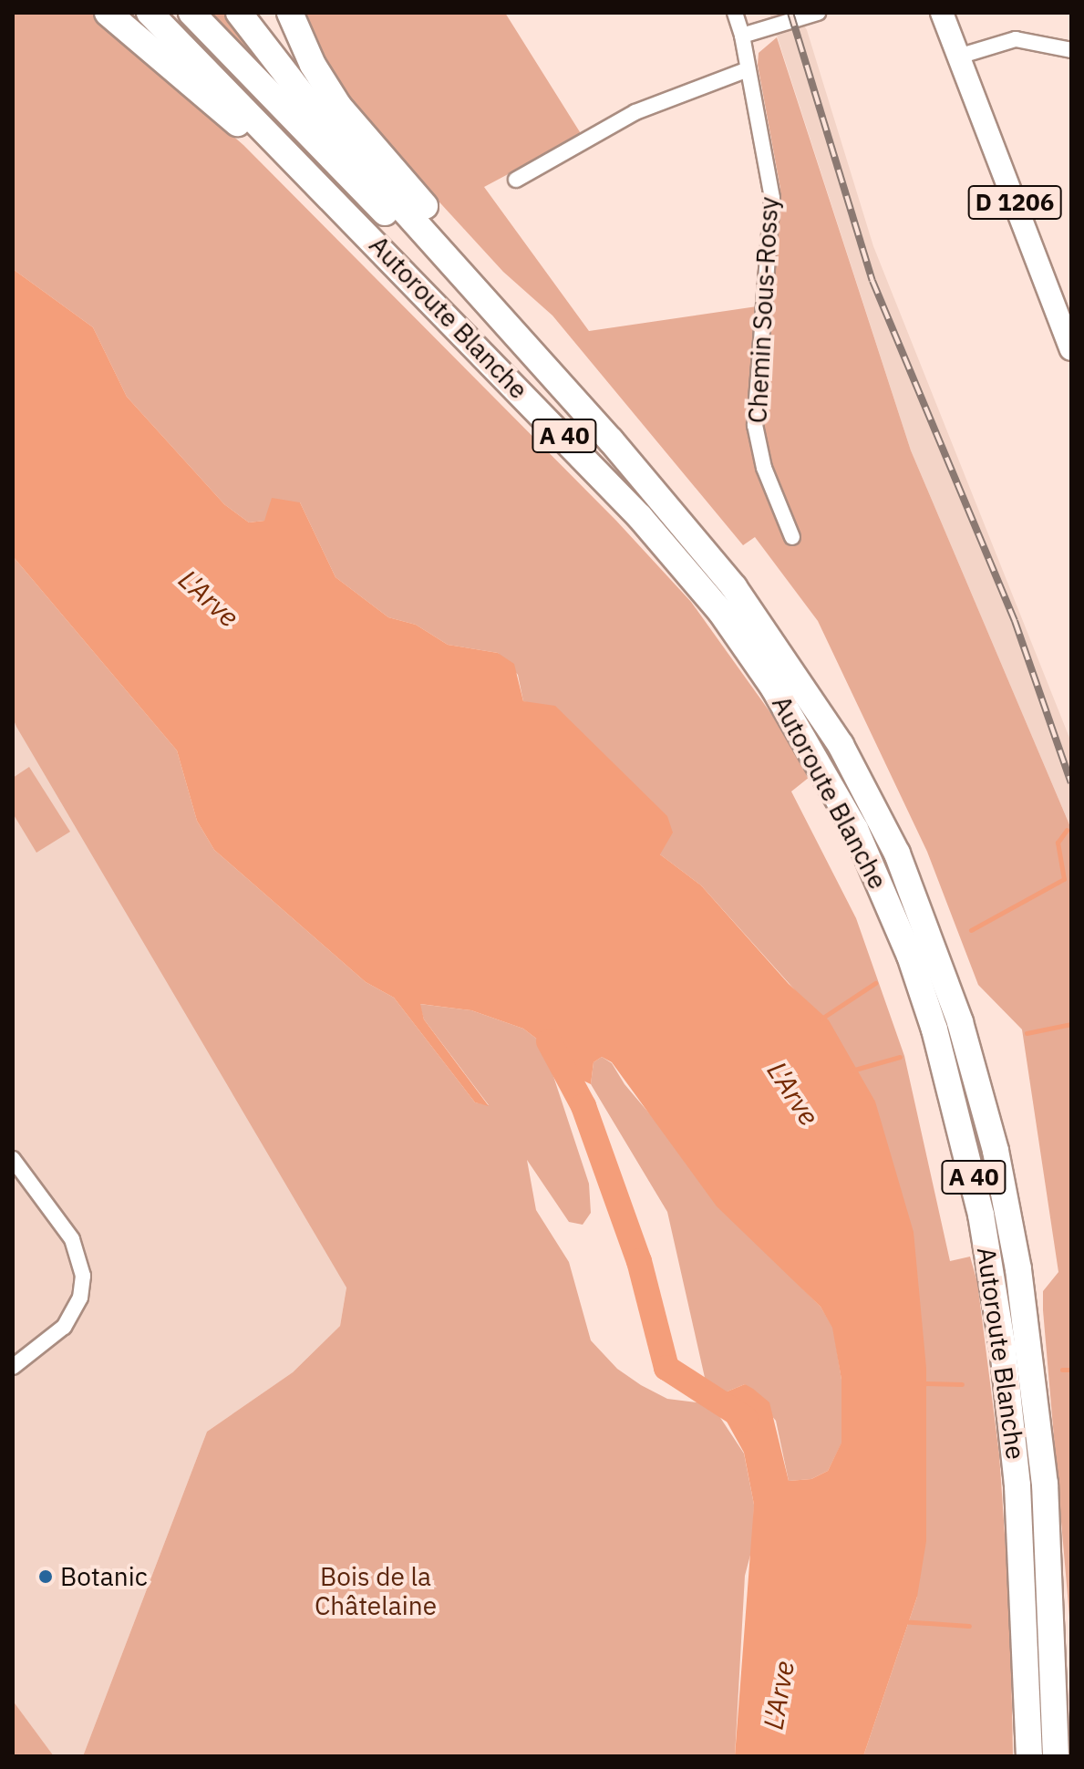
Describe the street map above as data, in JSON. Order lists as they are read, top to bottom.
{
  "streets": {
    "highway": ["Autoroute Blanche", "A 40"],
    "main road": ["D 1206"],
    "street": ["Chemin Sous-Rossy"]
  },
  "water": ["L'Arve"],
  "parks": ["Bois de la Châtelaine"],
  "places": ["Botanic"]
}
